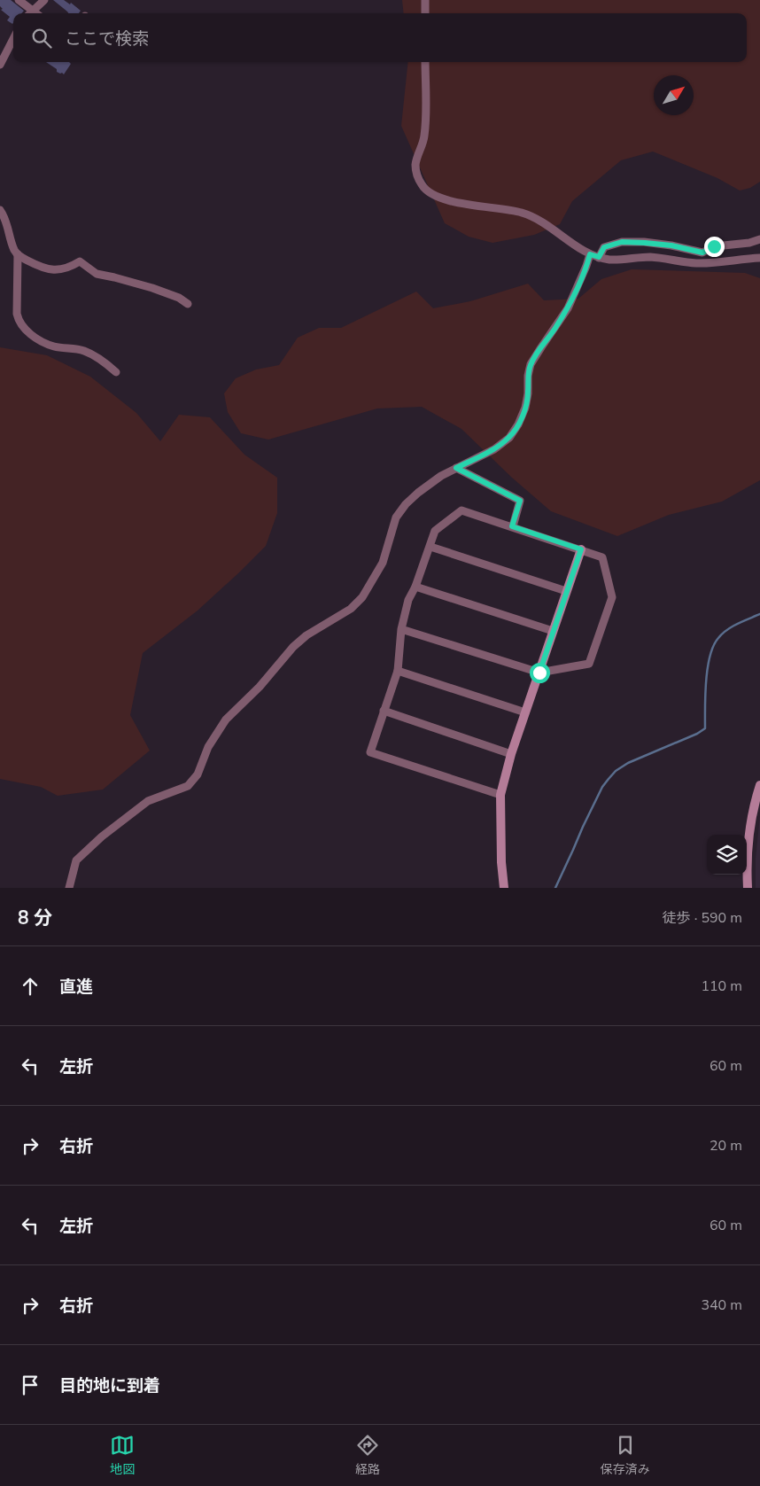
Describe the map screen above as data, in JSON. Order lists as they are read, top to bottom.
{
  "north": "top right",
  "page": {
    "search": "ここで検索",
    "heading": ["8 分", "徒歩 · 590 m"],
    "list": [
      ["直進", "110 m"],
      ["左折", "60 m"],
      ["右折", "20 m"],
      ["左折", "60 m"],
      ["右折", "340 m"],
      "目的地に到着"
    ],
    "nav": ["地図", "経路", "保存済み"]
  }
}
